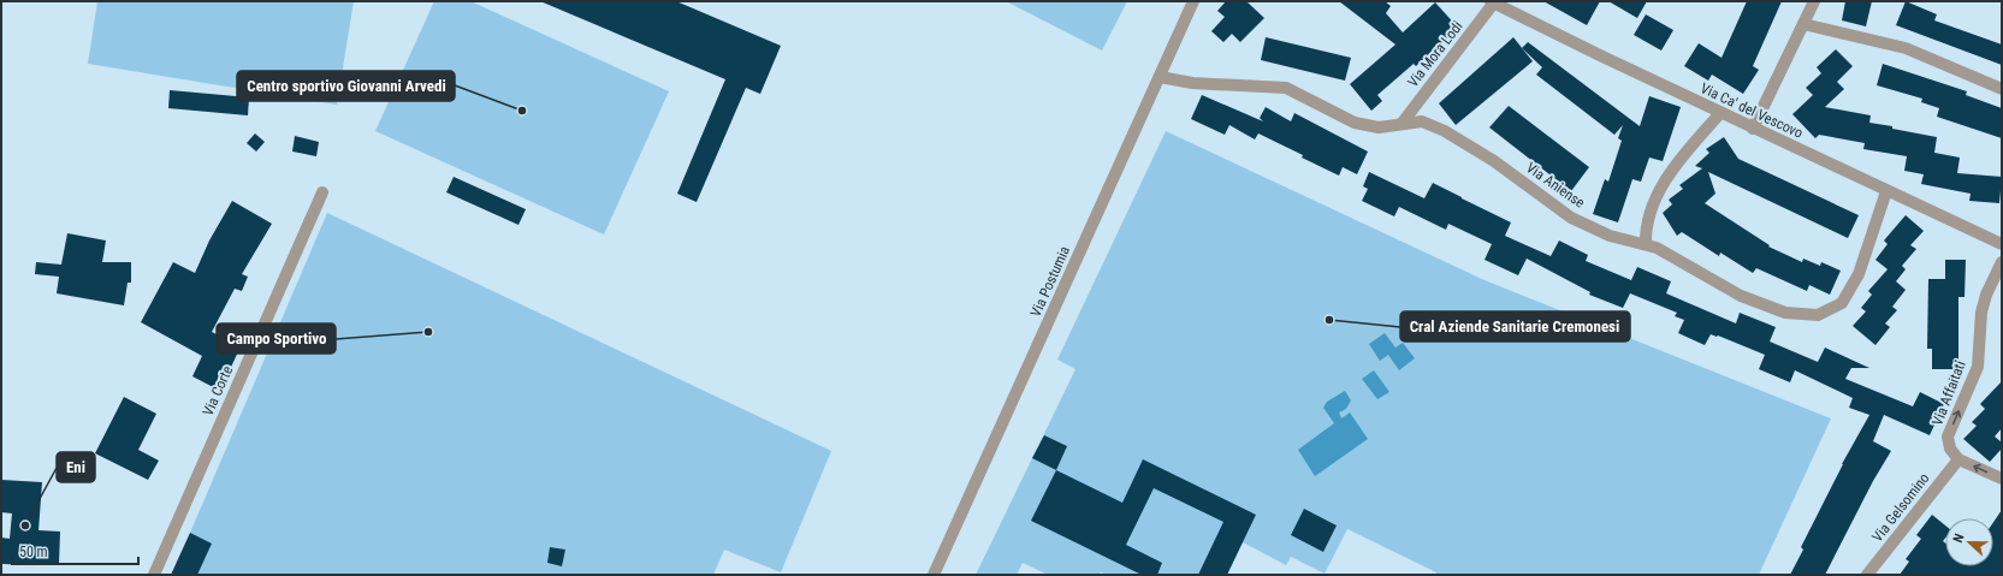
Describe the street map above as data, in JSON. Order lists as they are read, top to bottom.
{
  "streets": {
    "street": [
      "Via Mora Lodi",
      "Via Ca' del Vescovo",
      "Via Aniense",
      "Via Postumia",
      "Via Corte",
      "Via Affaitati",
      "Via Gelsomino"
    ]
  },
  "crossings": [
    ["Via Mora Lodi", "Via Ca' del Vescovo"],
    ["Via Mora Lodi", "Via Aniense"],
    ["Via Ca' del Vescovo", "Via Aniense"],
    ["Via Aniense", "Via Postumia"],
    ["Via Affaitati", "Via Gelsomino"]
  ],
  "one_way": ["Via Affaitati"],
  "places": [
    "Centro sportivo Giovanni Arvedi",
    "Cral Aziende Sanitarie Cremonesi",
    "Campo Sportivo",
    "Eni"
  ],
  "scale_bar": "50 m",
  "north": "left"
}
